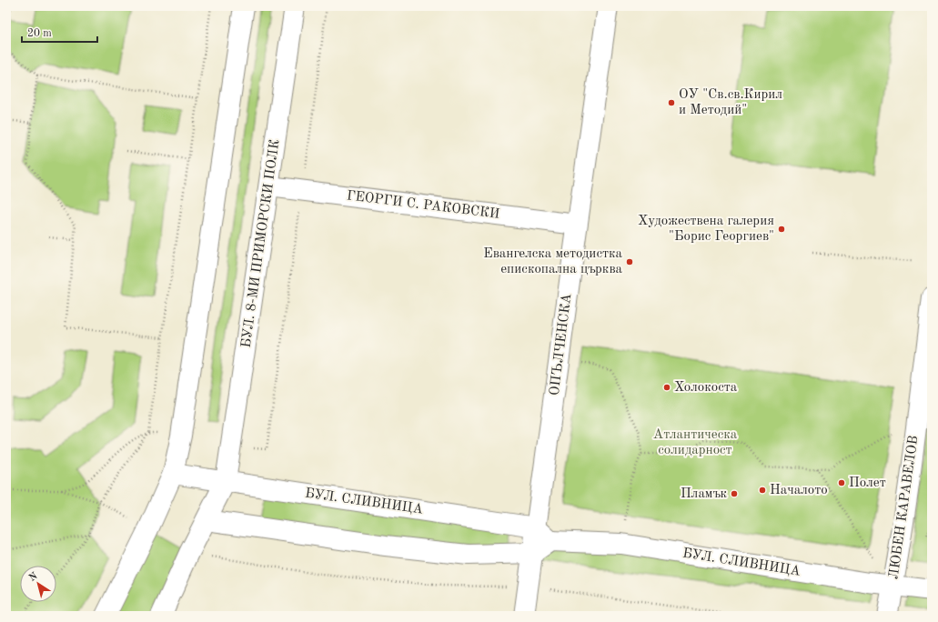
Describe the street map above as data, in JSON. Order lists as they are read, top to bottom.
{
  "streets": {
    "main road": [
      "ГЕОРГИ С. РАКОВСКИ",
      "БУЛ. 8-МИ ПРИМОРСКИ ПОЛК",
      "ОПЪЛЧЕНСКА",
      "БУЛ. СЛИВНИЦА",
      "ЛЮБЕН КАРАВЕЛОВ"
    ]
  },
  "crossings": [
    ["ГЕОРГИ С. РАКОВСКИ", "БУЛ. 8-МИ ПРИМОРСКИ ПОЛК"],
    ["ГЕОРГИ С. РАКОВСКИ", "ОПЪЛЧЕНСКА"],
    ["БУЛ. 8-МИ ПРИМОРСКИ ПОЛК", "БУЛ. СЛИВНИЦА"],
    ["ОПЪЛЧЕНСКА", "БУЛ. СЛИВНИЦА"],
    ["БУЛ. СЛИВНИЦА", "ЛЮБЕН КАРАВЕЛОВ"]
  ],
  "parks": ["Атлантическа солидарност"],
  "places": [
    "ОУ \"Св.св.Кирил и Методий\"",
    "Художествена галерия \"Борис Георгиев\"",
    "Евангелска методистка епископална църква",
    "Холокоста",
    "Полет",
    "Началото",
    "Пламък"
  ],
  "scale_bar": "20 m",
  "north": "top left"
}
